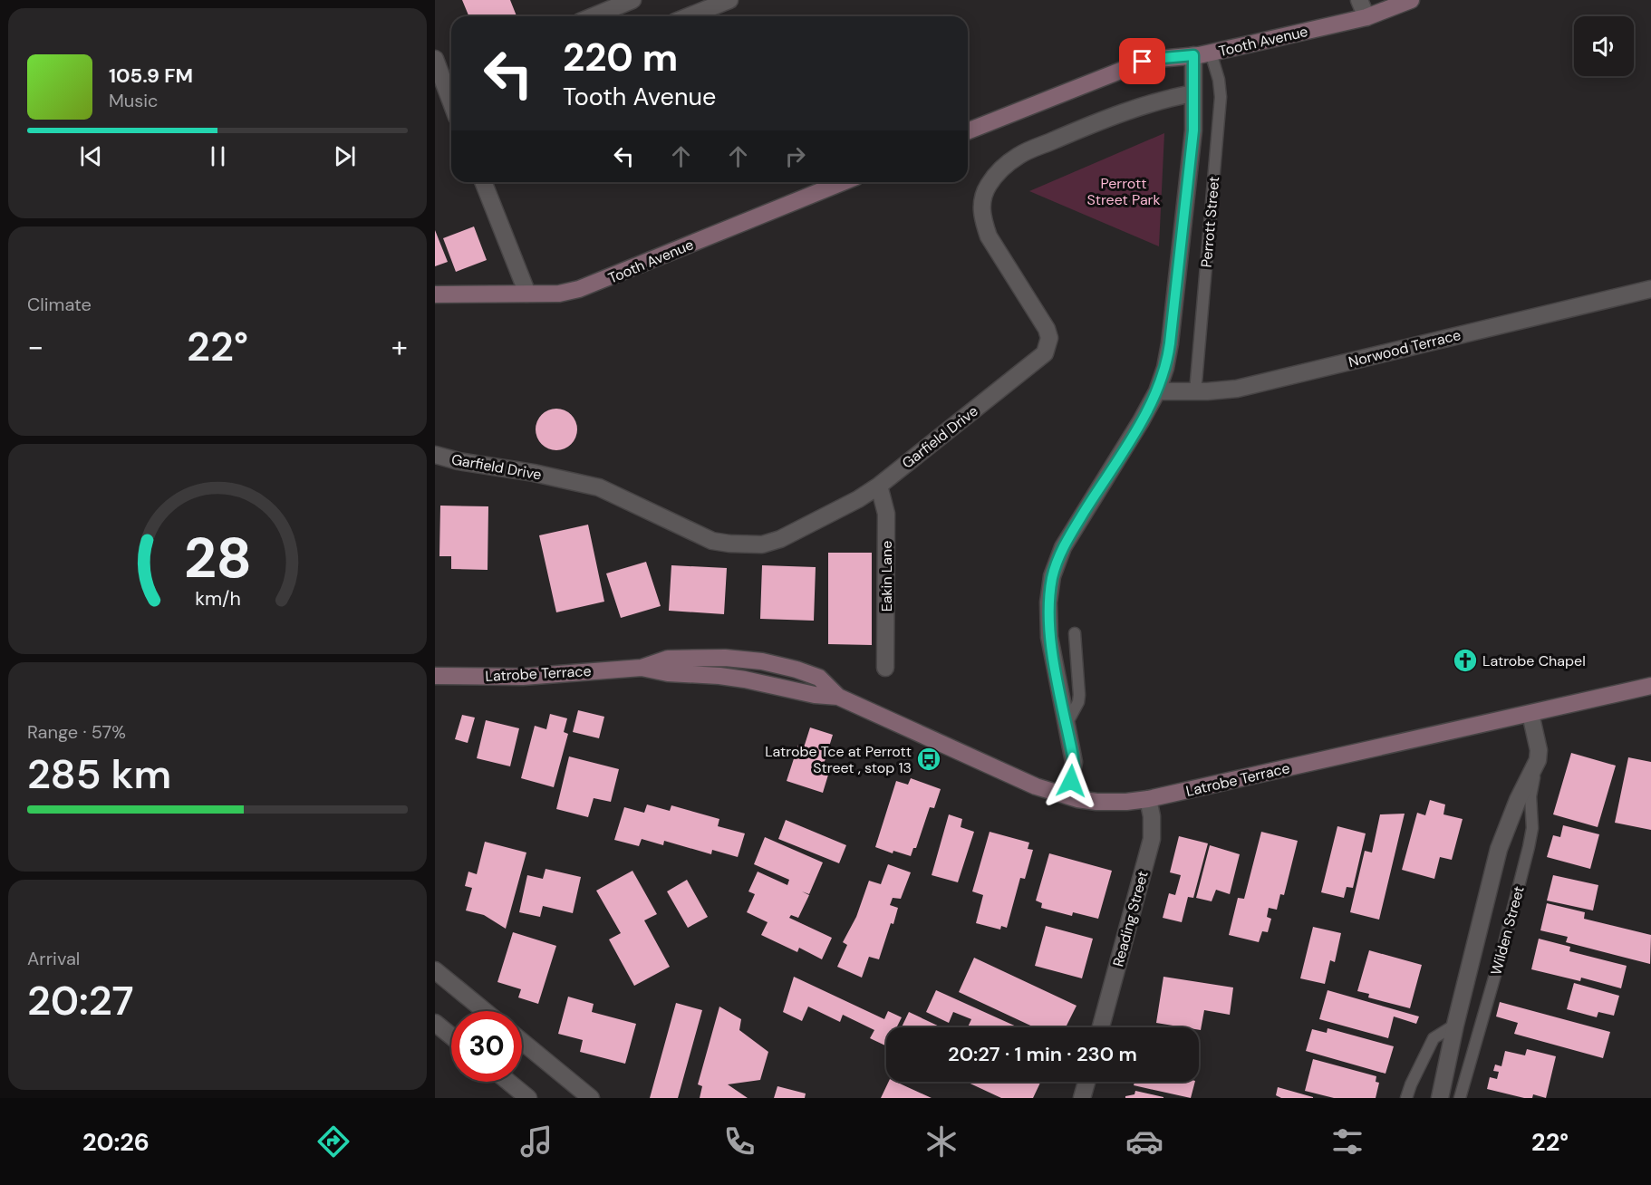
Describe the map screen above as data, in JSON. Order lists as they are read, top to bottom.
{
  "streets": {
    "main road": ["Tooth Avenue", "Latrobe Terrace"],
    "street": [
      "Perrott Street",
      "Norwood Terrace",
      "Garfield Drive",
      "Eakin Lane",
      "Reading Street",
      "Wilden Street"
    ]
  },
  "crossings": [
    ["Tooth Avenue", "Perrott Street"],
    ["Perrott Street", "Norwood Terrace"],
    ["Perrott Street", "Garfield Drive"],
    ["Perrott Street", "Latrobe Terrace"],
    ["Garfield Drive", "Eakin Lane"],
    ["Latrobe Terrace", "Reading Street"],
    ["Latrobe Terrace", "Wilden Street"]
  ],
  "parks": ["Perrott Street Park"],
  "places": {
    "church": ["Latrobe Chapel"],
    "bus stop": ["Latrobe Tce at Perrott Street , stop 13"]
  },
  "page": {
    "turn": ["220 m", "Tooth Avenue"],
    "song": ["105.9 FM", "Music"],
    "tile": [
      "Climate",
      ["Range · 57%", "285 km"],
      ["Arrival", "20:27"]
    ],
    "heat": ["−", "22°", "+"],
    "limit": "30",
    "trip": "20:27 · 1 min · 230 m",
    "tabs": ["20:26", "22°"],
    "gauge": ["28", "km/h"]
  }
}
